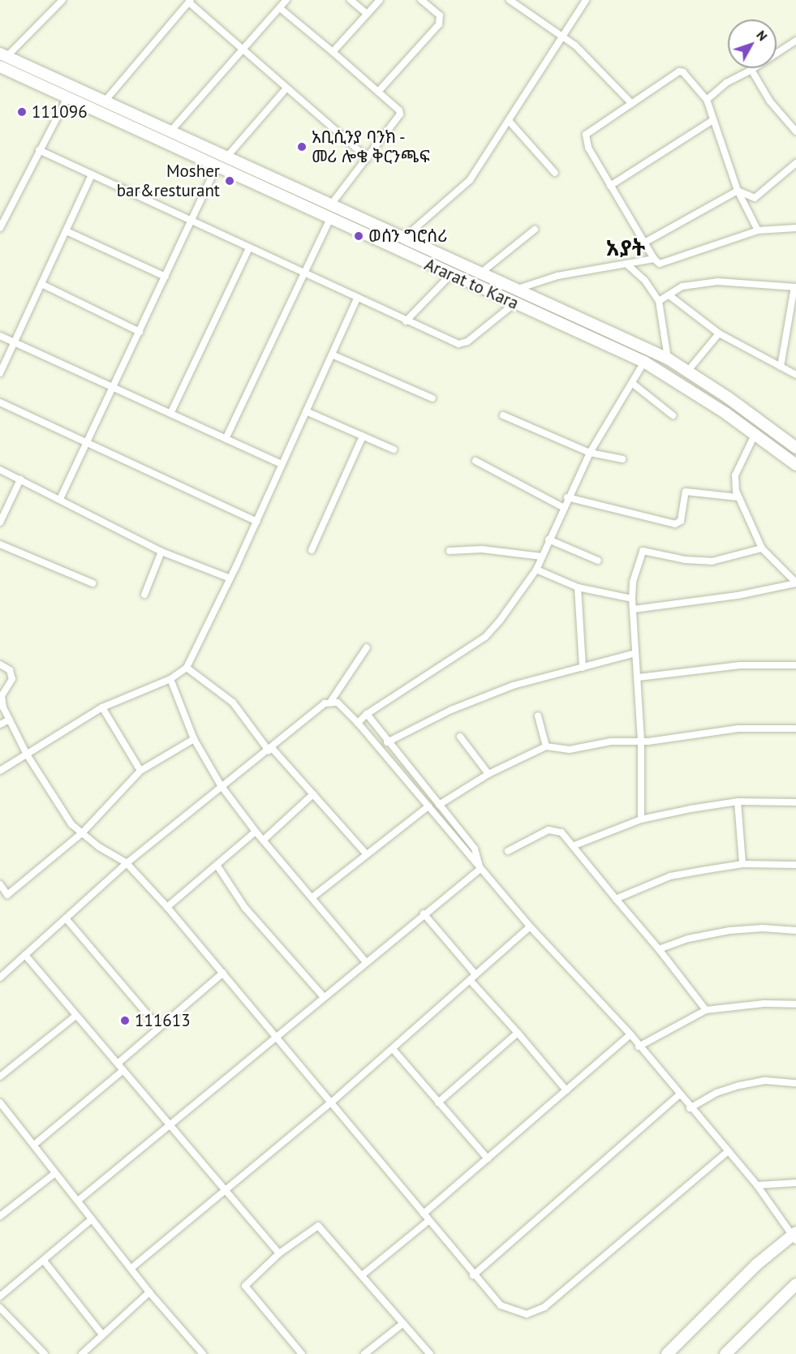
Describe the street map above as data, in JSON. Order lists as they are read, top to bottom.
{
  "streets": {
    "main road": ["Ararat to Kara"]
  },
  "districts": ["አያት"],
  "places": [
    "111096",
    "አቢሲንያ ባንክ - መሪ ሎቄ ቅርንጫፍ",
    "Mosher bar&resturant",
    "ወሰን ግሮሰሪ",
    "111613"
  ],
  "north": "top right"
}
